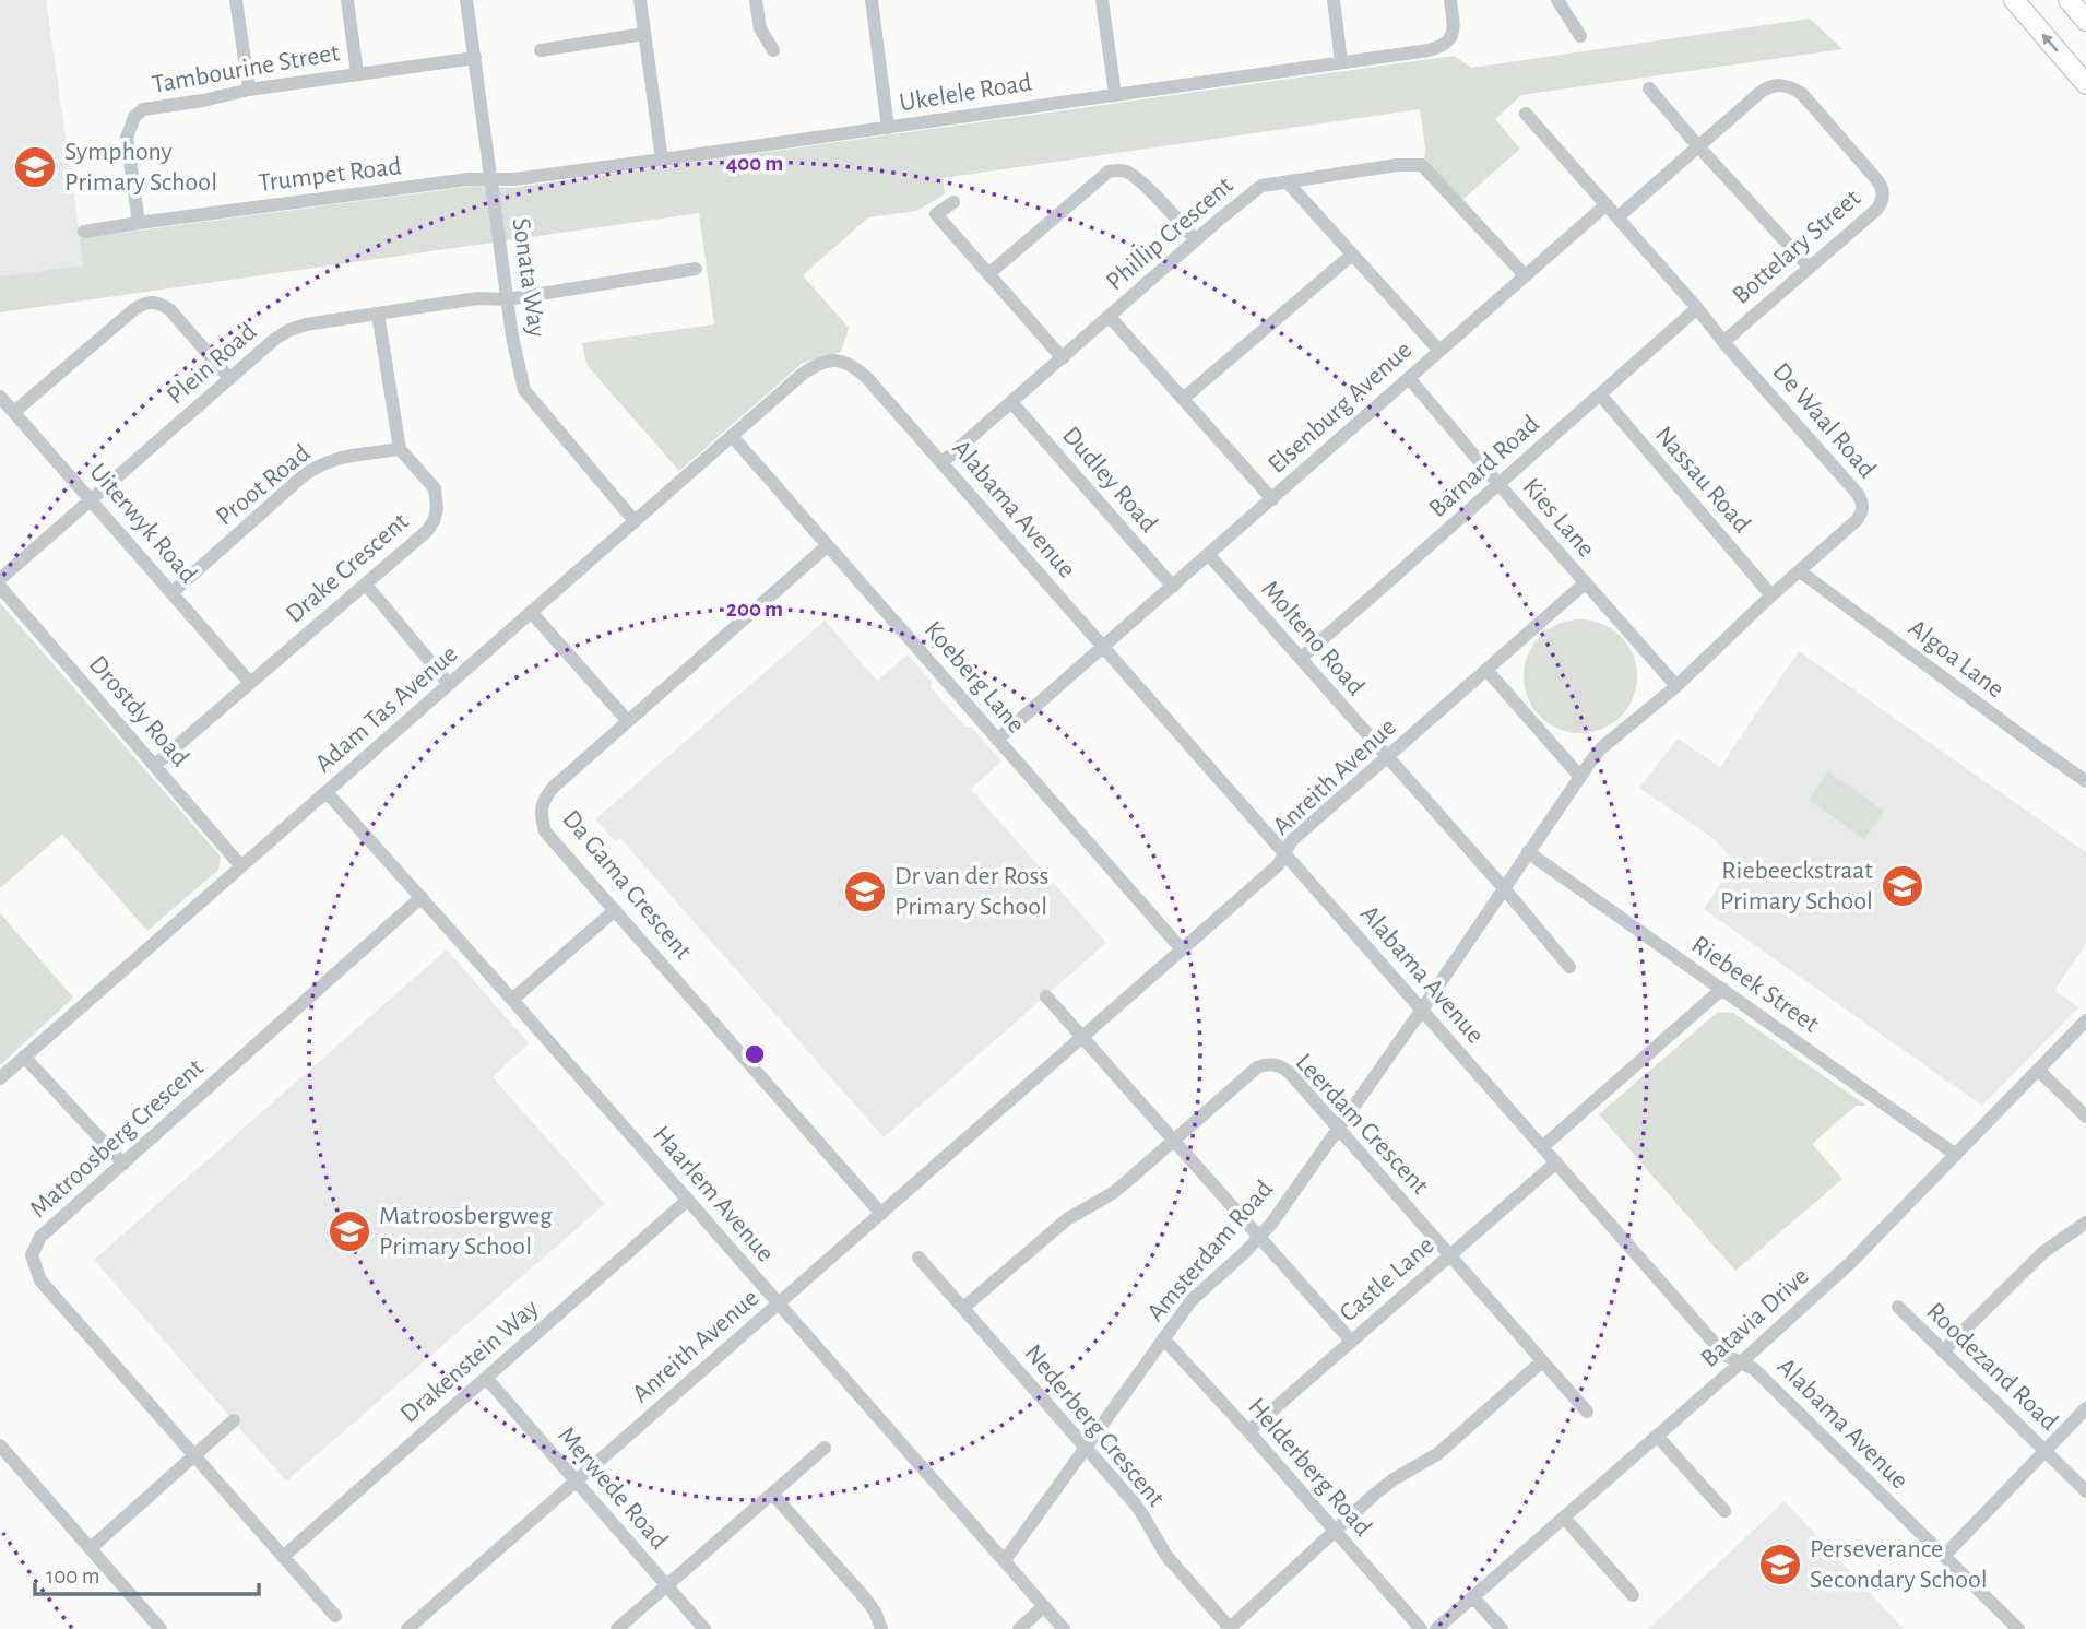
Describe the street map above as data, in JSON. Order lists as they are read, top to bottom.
{
  "streets": {
    "street": [
      "Tambourine Street",
      "Ukelele Road",
      "Trumpet Road",
      "Phillip Crescent",
      "Bottelary Street",
      "Sonata Way",
      "Plein Road",
      "Elsenburg Avenue",
      "De Waal Road",
      "Barnard Road",
      "Dudley Road",
      "Nassau Road",
      "Proot Road",
      "Alabama Avenue",
      "Kies Lane",
      "Uiterwyk Road",
      "Drake Crescent",
      "Molteno Road",
      "Algoa Lane",
      "Koeberg Lane",
      "Adam Tas Avenue",
      "Drostdy Road",
      "Anreith Avenue",
      "Da Gama Crescent",
      "Riebeek Street",
      "Leerdam Crescent",
      "Matroosberg Crescent",
      "Haarlem Avenue",
      "Amsterdam Road",
      "Castle Lane",
      "Batavia Drive",
      "Drakenstein Way",
      "Roodezand Road",
      "Nederberg Crescent",
      "Helderberg Road",
      "Merwede Road"
    ]
  },
  "crossings": [
    ["Tambourine Street", "Trumpet Road"],
    ["Tambourine Street", "Sonata Way"],
    ["Ukelele Road", "Trumpet Road"],
    ["Ukelele Road", "Sonata Way"],
    ["Trumpet Road", "Sonata Way"],
    ["Phillip Crescent", "Elsenburg Avenue"],
    ["Phillip Crescent", "Dudley Road"],
    ["Phillip Crescent", "Alabama Avenue"],
    ["Bottelary Street", "De Waal Road"],
    ["Sonata Way", "Plein Road"],
    ["Sonata Way", "Adam Tas Avenue"],
    ["Plein Road", "Uiterwyk Road"],
    ["Elsenburg Avenue", "De Waal Road"],
    ["Elsenburg Avenue", "Dudley Road"],
    ["Elsenburg Avenue", "Alabama Avenue"],
    ["Elsenburg Avenue", "Kies Lane"],
    ["Elsenburg Avenue", "Molteno Road"],
    ["Elsenburg Avenue", "Koeberg Lane"],
    ["De Waal Road", "Barnard Road"],
    ["De Waal Road", "Nassau Road"],
    ["De Waal Road", "Kies Lane"],
    ["De Waal Road", "Algoa Lane"],
    ["De Waal Road", "Riebeek Street"],
    ["De Waal Road", "Amsterdam Road"],
    ["Barnard Road", "Nassau Road"],
    ["Barnard Road", "Kies Lane"],
    ["Barnard Road", "Molteno Road"],
    ["Proot Road", "Uiterwyk Road"],
    ["Proot Road", "Drake Crescent"],
    ["Alabama Avenue", "Adam Tas Avenue"],
    ["Alabama Avenue", "Anreith Avenue"],
    ["Alabama Avenue", "Amsterdam Road"],
    ["Alabama Avenue", "Castle Lane"],
    ["Alabama Avenue", "Batavia Drive"],
    ["Kies Lane", "Anreith Avenue"],
    ["Uiterwyk Road", "Drake Crescent"],
    ["Drake Crescent", "Drostdy Road"],
    ["Molteno Road", "Anreith Avenue"],
    ["Molteno Road", "Amsterdam Road"],
    ["Koeberg Lane", "Adam Tas Avenue"],
    ["Koeberg Lane", "Anreith Avenue"],
    ["Koeberg Lane", "Da Gama Crescent"],
    ["Adam Tas Avenue", "Drostdy Road"],
    ["Adam Tas Avenue", "Haarlem Avenue"],
    ["Anreith Avenue", "Da Gama Crescent"],
    ["Anreith Avenue", "Haarlem Avenue"],
    ["Anreith Avenue", "Merwede Road"],
    ["Riebeek Street", "Amsterdam Road"],
    ["Riebeek Street", "Batavia Drive"],
    ["Leerdam Crescent", "Amsterdam Road"],
    ["Leerdam Crescent", "Castle Lane"],
    ["Leerdam Crescent", "Nederberg Crescent"],
    ["Matroosberg Crescent", "Haarlem Avenue"],
    ["Matroosberg Crescent", "Drakenstein Way"],
    ["Haarlem Avenue", "Amsterdam Road"],
    ["Haarlem Avenue", "Drakenstein Way"],
    ["Amsterdam Road", "Nederberg Crescent"],
    ["Amsterdam Road", "Helderberg Road"],
    ["Castle Lane", "Helderberg Road"],
    ["Drakenstein Way", "Merwede Road"],
    ["Nederberg Crescent", "Helderberg Road"]
  ],
  "places": {
    "school or university": [
      "Symphony Primary School",
      "Riebeeckstraat Primary School",
      "Dr van der Ross Primary School",
      "Matroosbergweg Primary School",
      "Perseverance Secondary School"
    ]
  },
  "scale_bar": "100 m",
  "rings": ["400 m", "200 m"]
}
